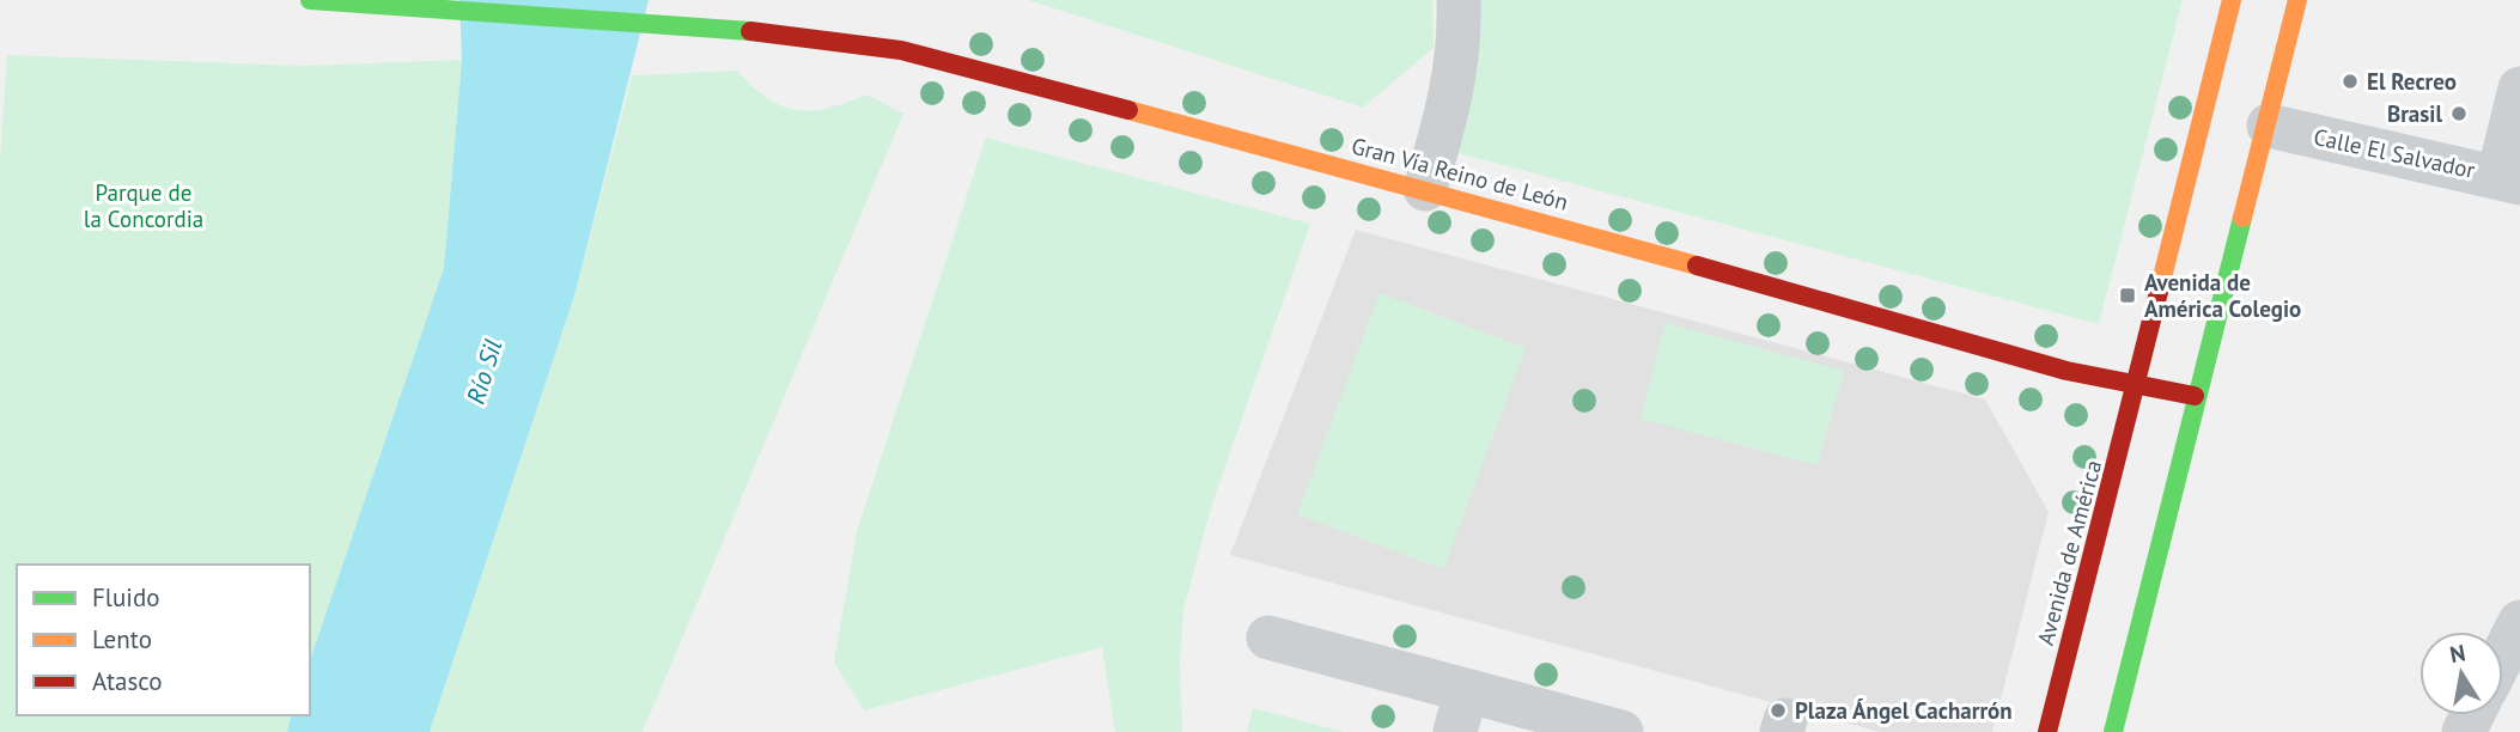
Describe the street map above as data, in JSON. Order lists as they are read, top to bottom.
{
  "streets": {
    "street": ["Calle El Salvador", "Gran Vía Reino de León", "Avenida de América"]
  },
  "crossings": [
    ["Gran Vía Reino de León", "Avenida de América"]
  ],
  "water": ["Río Sil"],
  "parks": ["Parque de la Concordia"],
  "places": {
    "other": ["El Recreo", "Brasil", "Plaza Ángel Cacharrón"],
    "transit": ["Avenida de América Colegio"]
  },
  "legend": ["Fluido", "Lento", "Atasco"],
  "north": "top"
}
